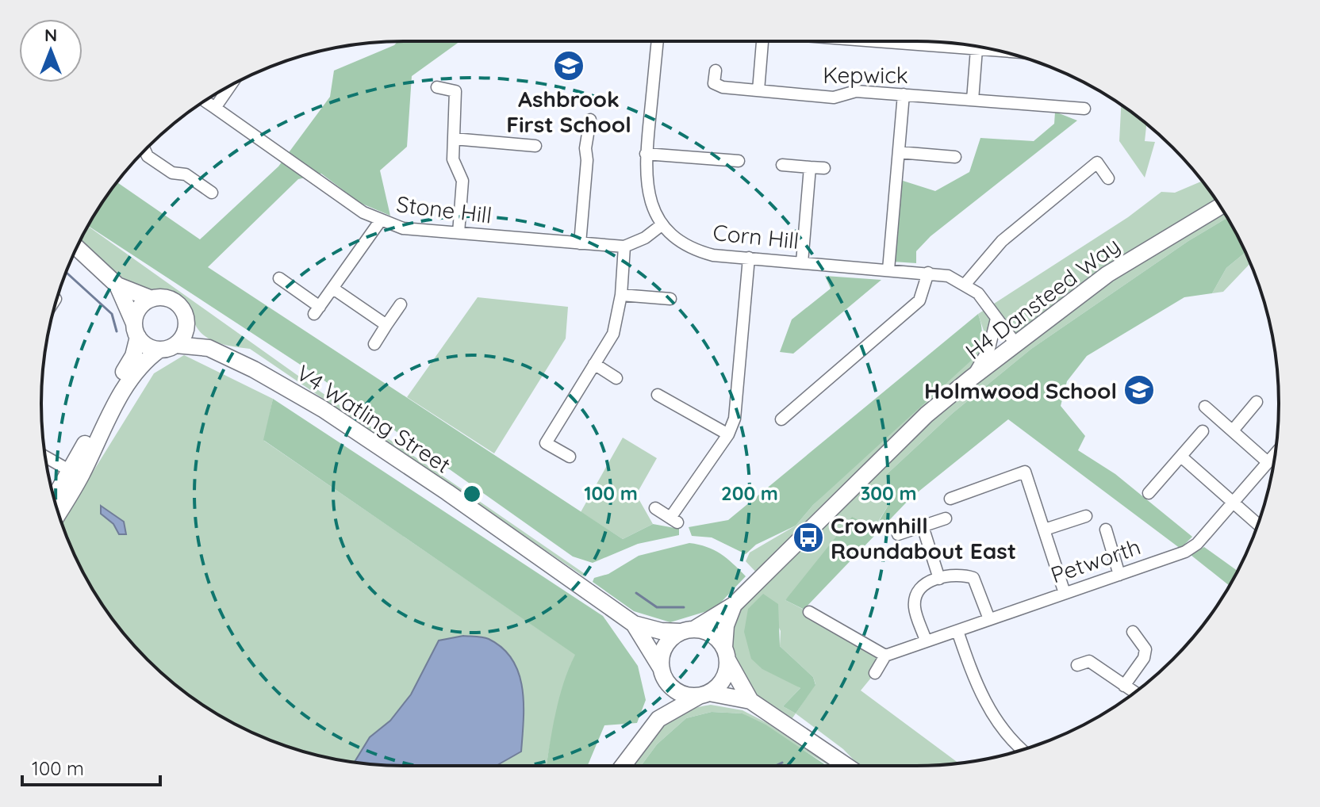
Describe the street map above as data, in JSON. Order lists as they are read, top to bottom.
{
  "streets": {
    "street": [
      "Kepwick",
      "Stone Hill",
      "Corn Hill",
      "H4 Dansteed Way",
      "V4 Watling Street",
      "Petworth"
    ]
  },
  "crossings": [
    ["Corn Hill", "H4 Dansteed Way"],
    ["H4 Dansteed Way", "V4 Watling Street"]
  ],
  "places": {
    "school or university": ["Ashbrook First School", "Holmwood School"],
    "bus stop": ["Crownhill Roundabout East"]
  },
  "scale_bar": "100 m",
  "north": "top",
  "rings": ["100 m", "200 m", "300 m"]
}
